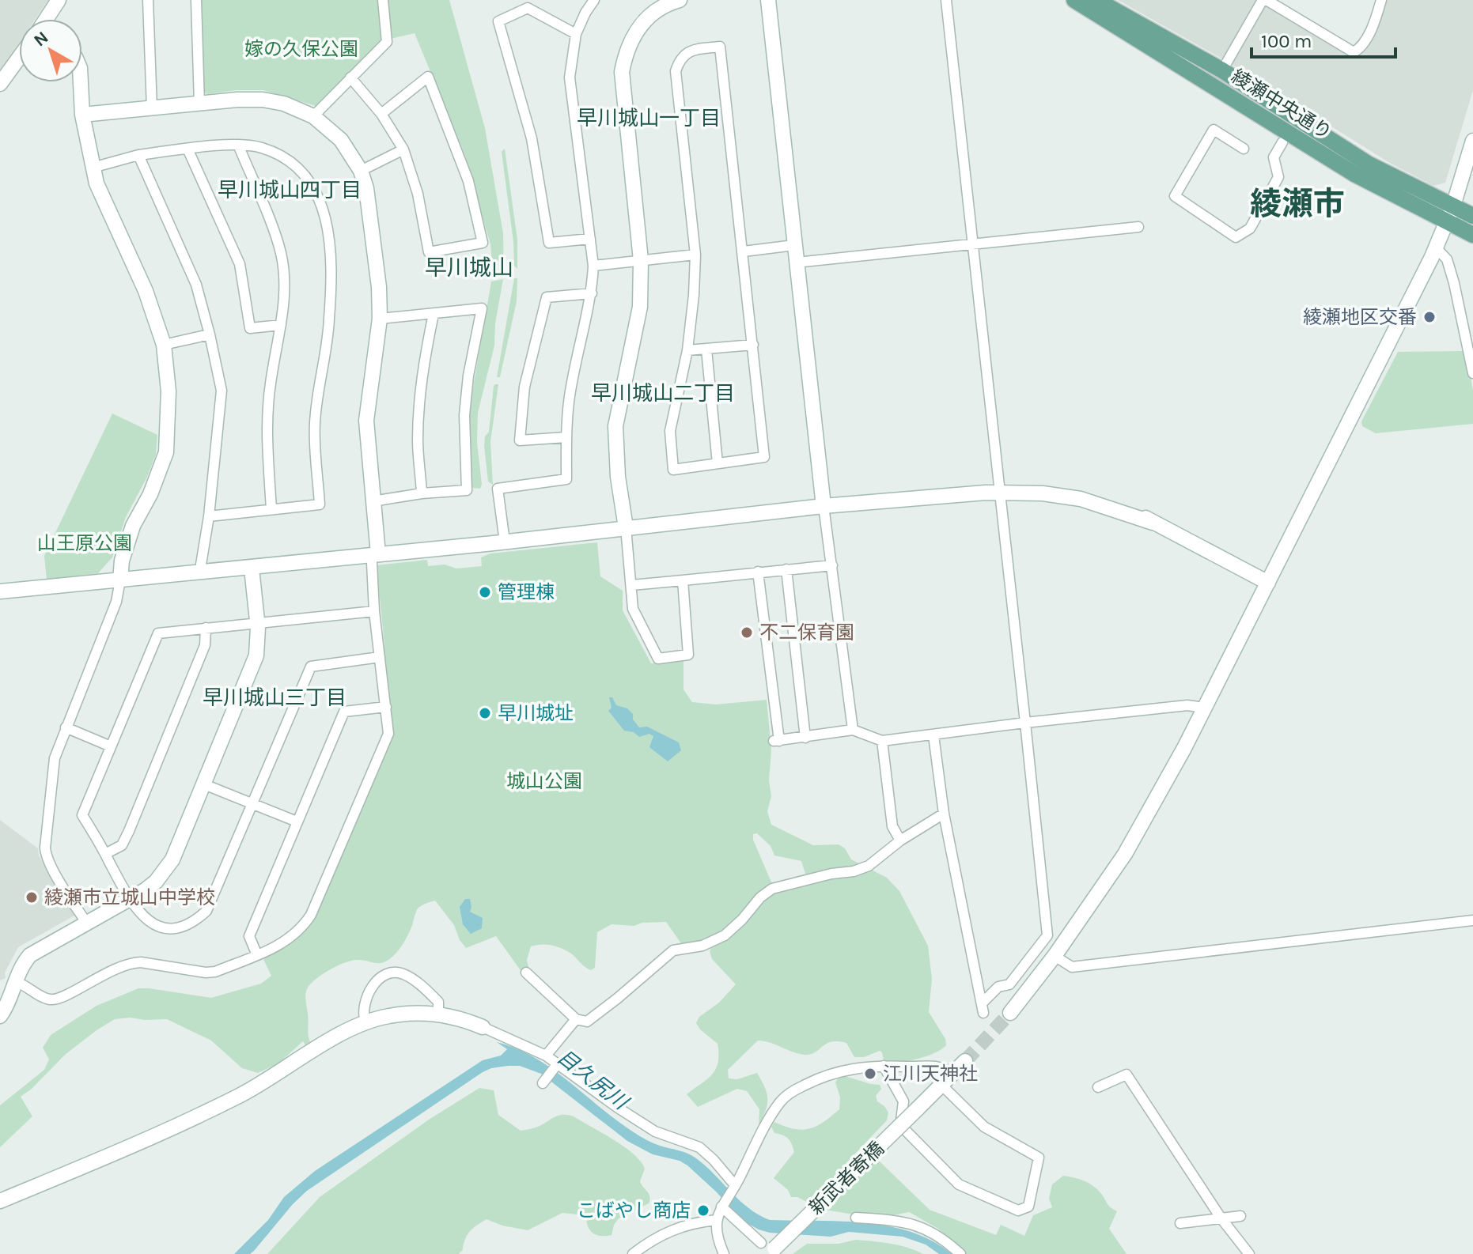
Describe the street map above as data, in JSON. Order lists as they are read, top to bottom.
{
  "streets": {
    "main road": ["綾瀬中央通り"],
    "street": ["新武者寄橋"]
  },
  "districts": [
    "早川城山一丁目",
    "早川城山四丁目",
    "綾瀬市",
    "早川城山",
    "早川城山二丁目",
    "早川城山三丁目"
  ],
  "water": ["目久尻川"],
  "parks": ["嫁の久保公園", "山王原公園", "城山公園"],
  "places": [
    "綾瀬地区交番",
    "管理棟",
    "不二保育園",
    "早川城址",
    "綾瀬市立城山中学校",
    "江川天神社",
    "こばやし商店"
  ],
  "scale_bar": "100 m",
  "north": "top left"
}
